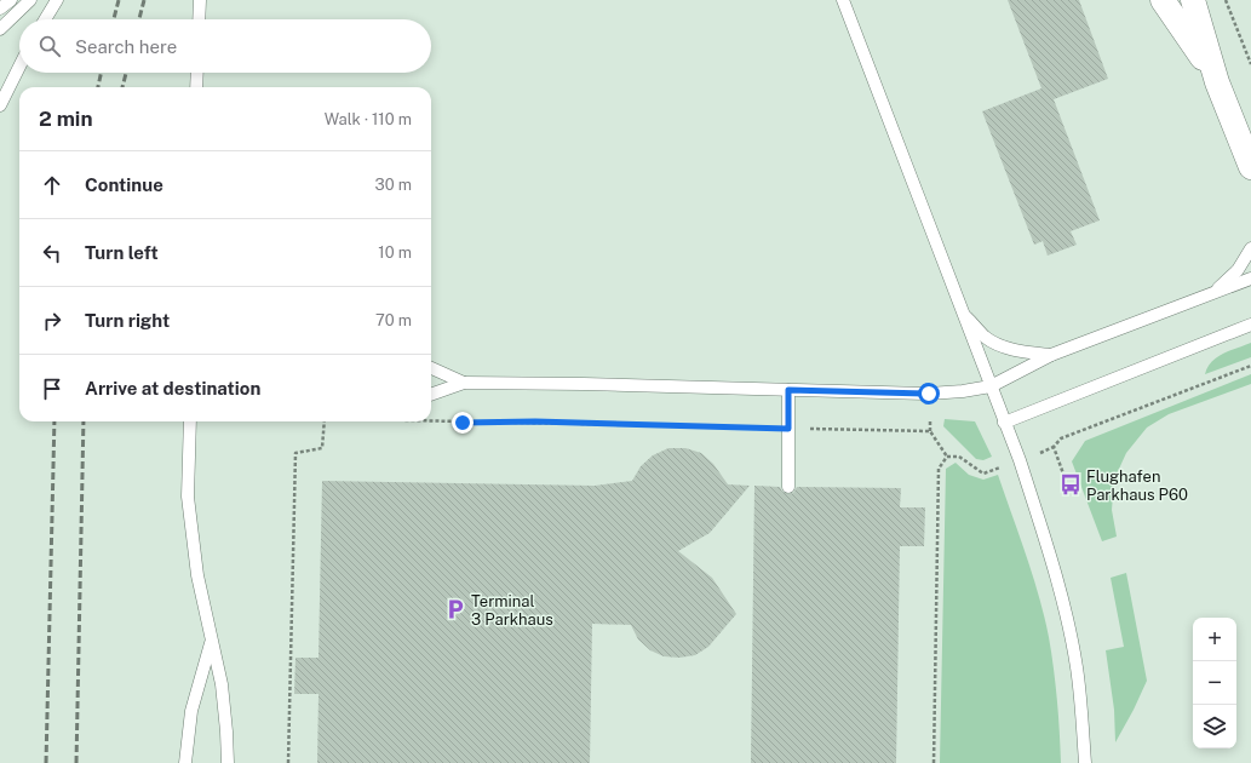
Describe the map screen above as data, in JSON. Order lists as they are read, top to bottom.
{
  "places": {
    "bus stop": ["Flughafen Parkhaus P60"],
    "parking": ["Terminal 3 Parkhaus"]
  },
  "page": {
    "search": "Search here",
    "heading": ["2 min", "Walk · 110 m"],
    "list": [
      ["Continue", "30 m"],
      ["Turn left", "10 m"],
      ["Turn right", "70 m"],
      "Arrive at destination"
    ],
    "map_buttons": ["+", "−"]
  }
}
